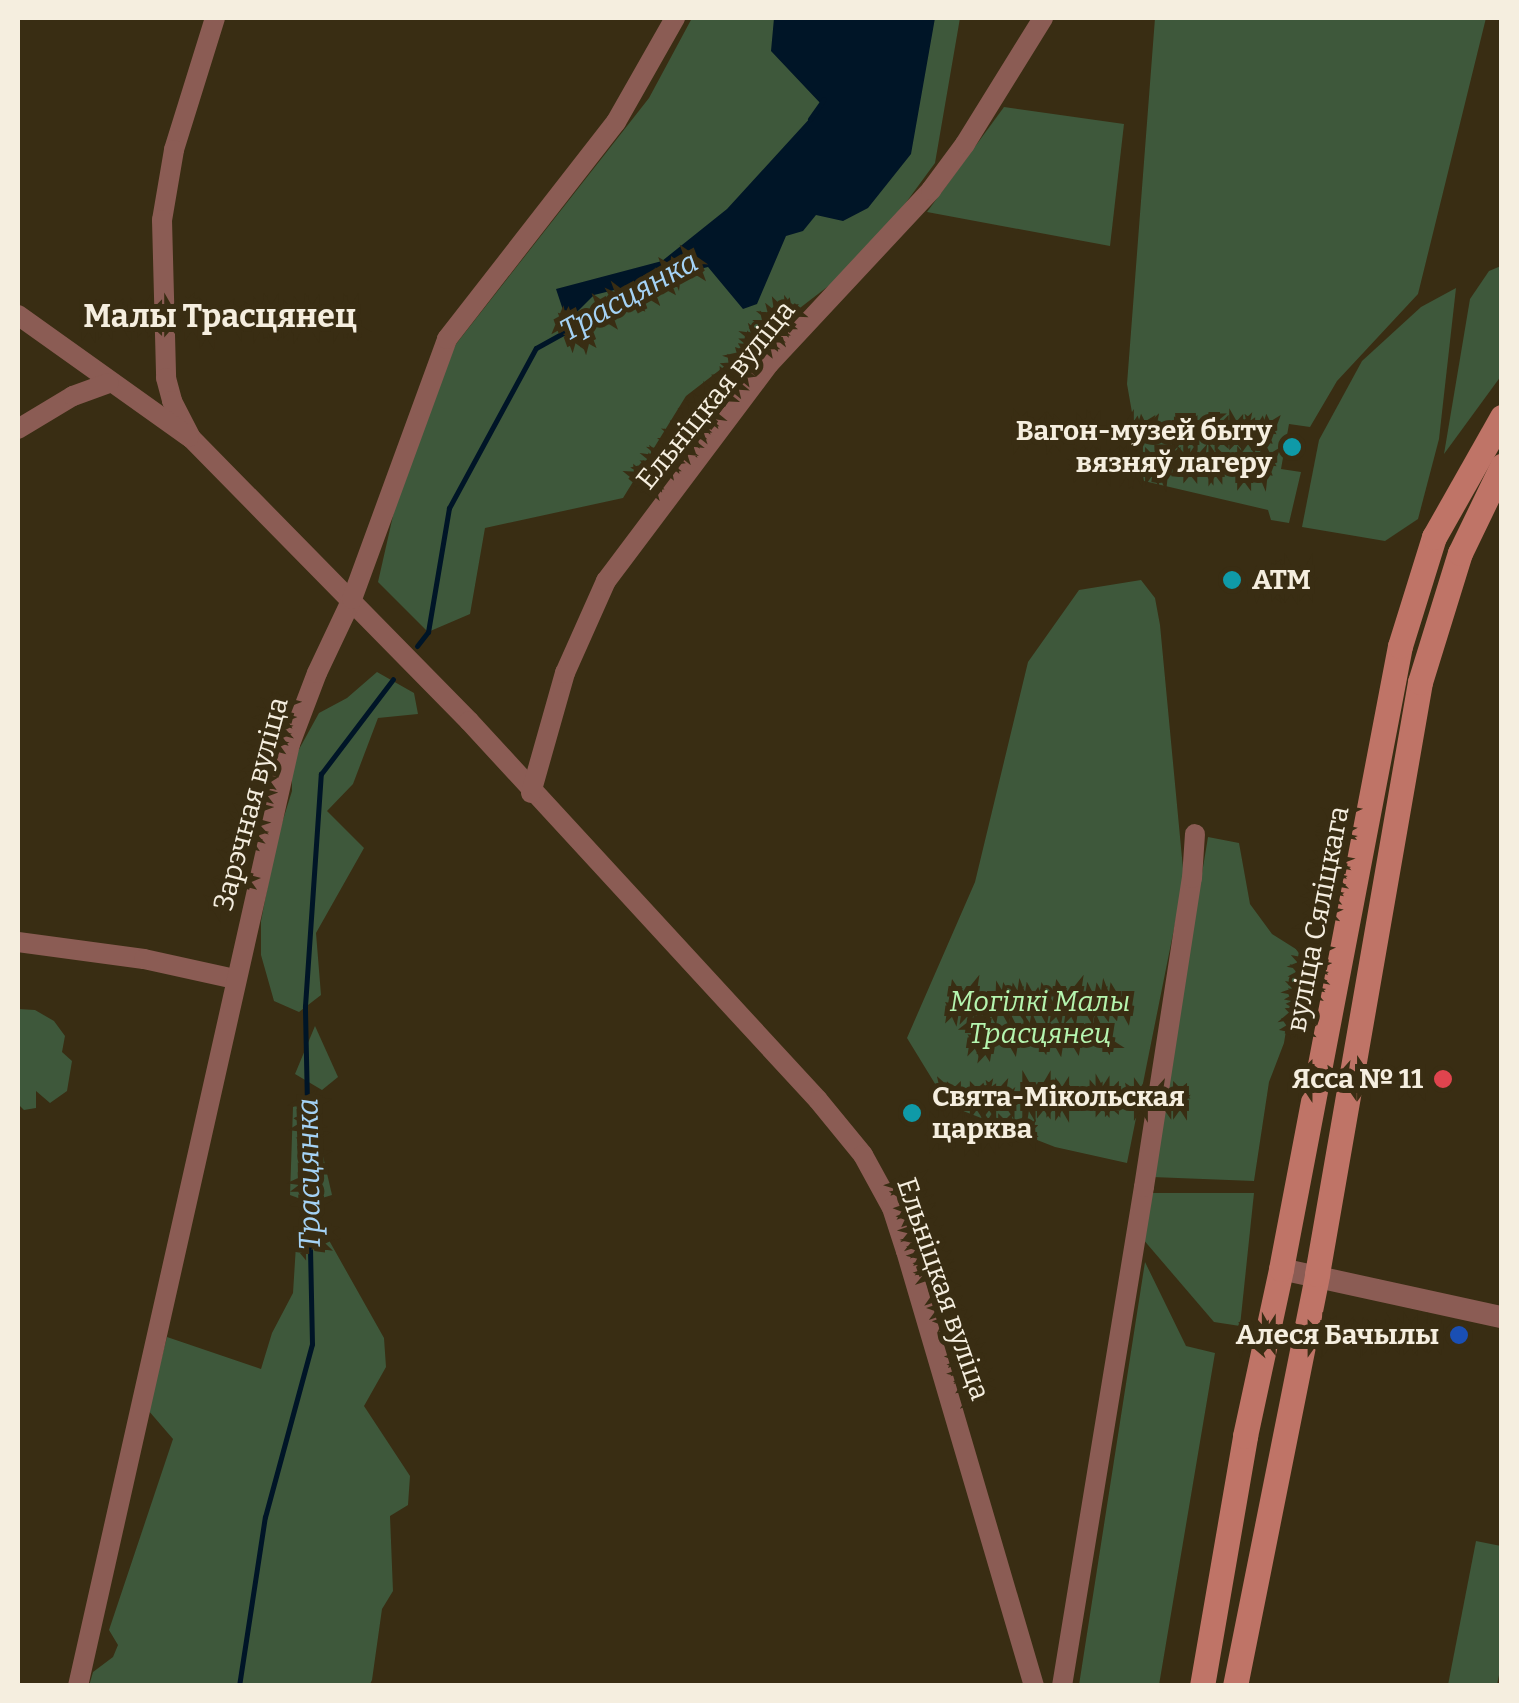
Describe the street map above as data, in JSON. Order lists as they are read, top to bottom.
{
  "streets": {
    "main road": ["вуліца Сяліцкага"],
    "street": ["Ельніцкая вуліца", "Зарэчная вуліца"]
  },
  "crossings": [
    ["Ельніцкая вуліца", "Зарэчная вуліца"]
  ],
  "districts": ["Малы Трасцянец"],
  "water": ["Трасцянка"],
  "parks": ["Могілкі Малы Трасцянец"],
  "places": [
    "Вагон-музей быту вязняў лагеру",
    "АТМ",
    "Ясса № 11",
    "Свята-Мікольская царква",
    "Алеся Бачылы"
  ]
}
